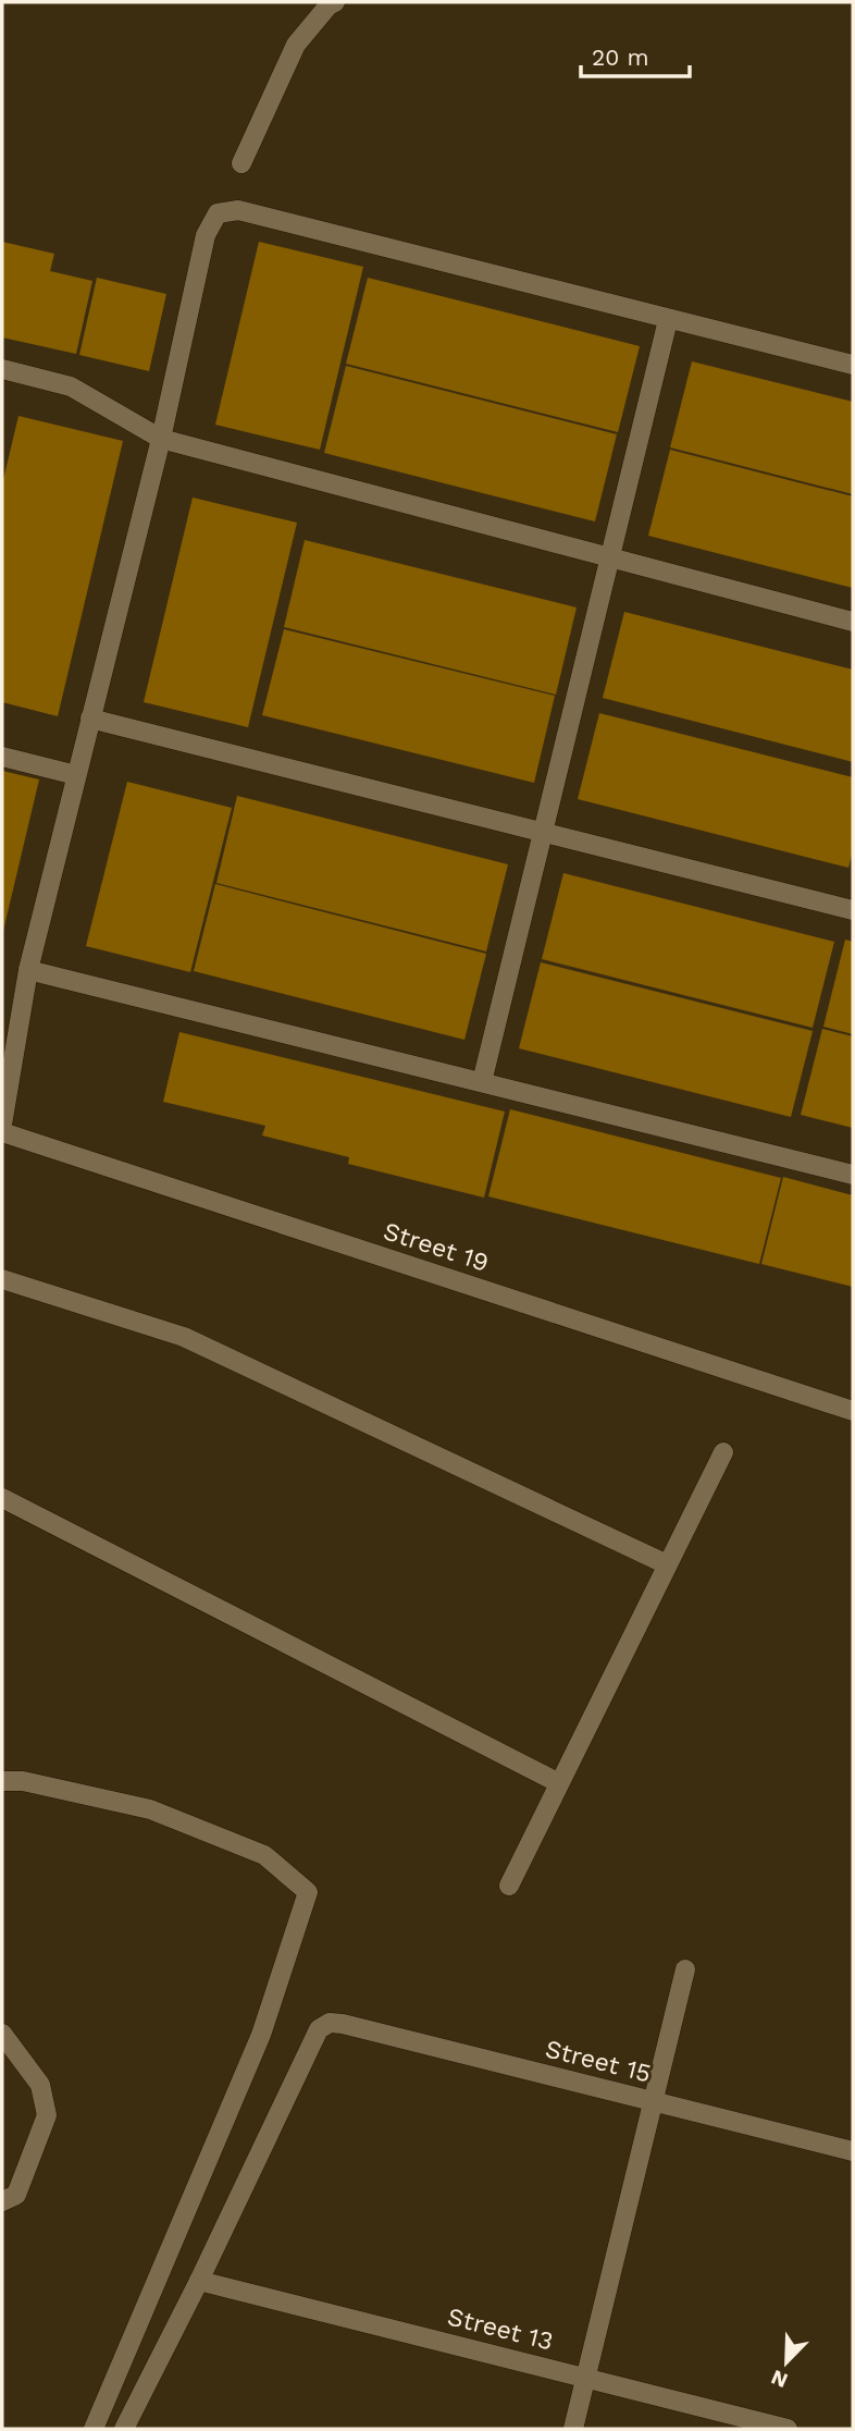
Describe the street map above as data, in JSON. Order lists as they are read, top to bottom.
{
  "streets": {
    "street": ["Street 19", "Street 15", "Street 13"]
  },
  "crossings": [
    ["Street 15", "Street 13"]
  ],
  "scale_bar": "20 m",
  "north": "bottom left"
}
